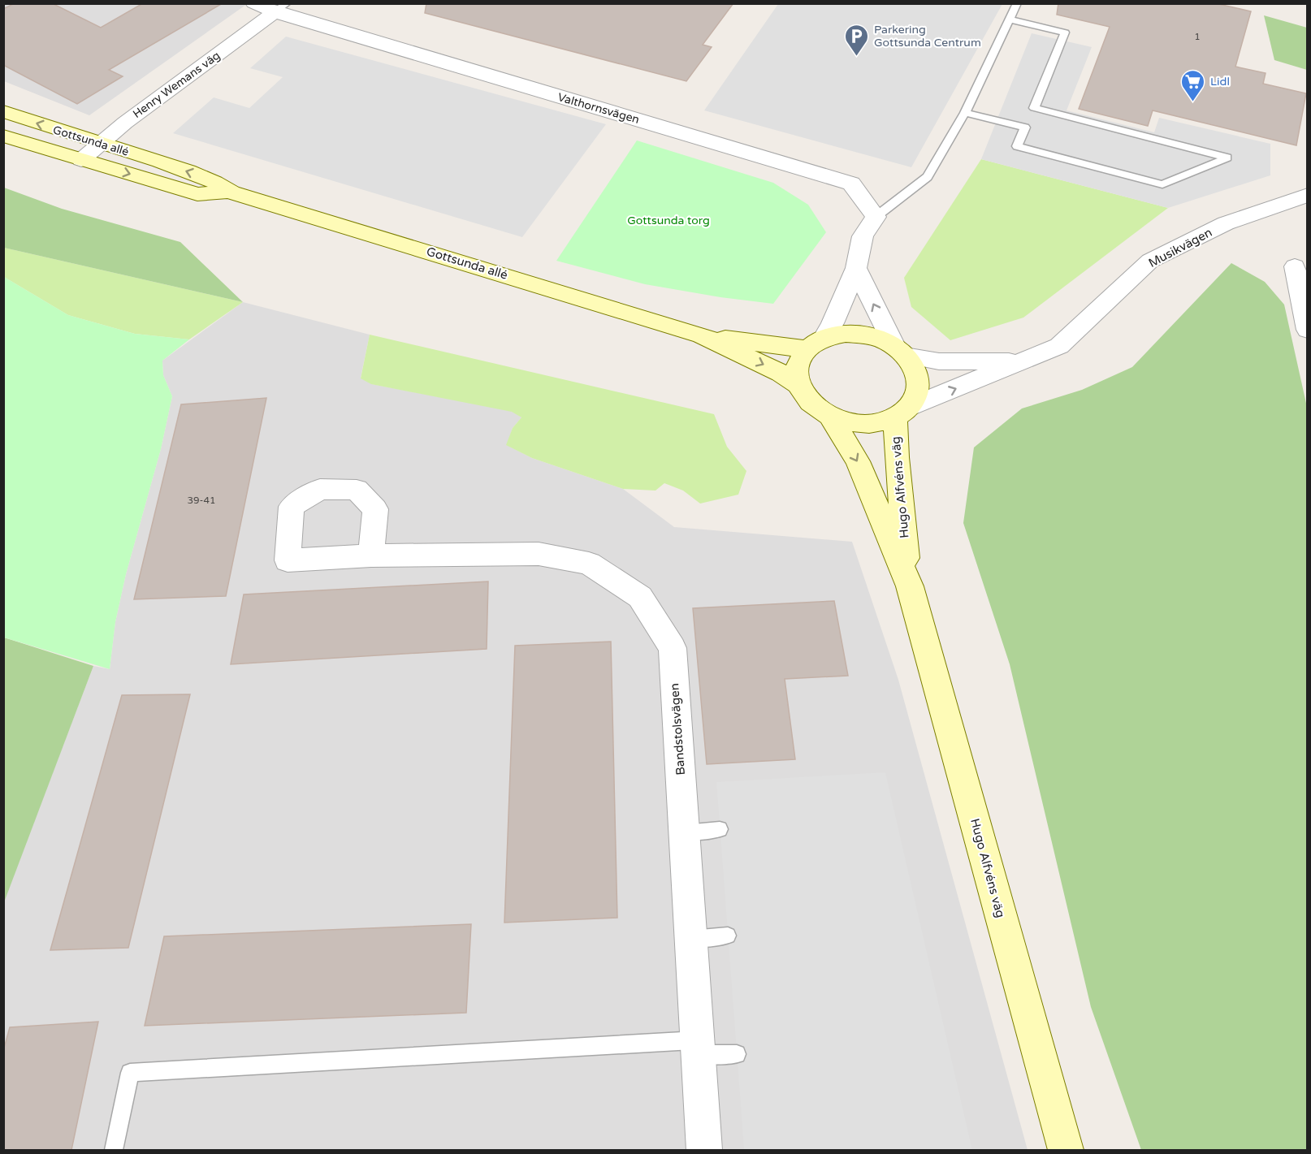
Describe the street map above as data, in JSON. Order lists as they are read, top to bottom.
{
  "streets": {
    "street": [
      "Henry Wemans väg",
      "Valthornsvägen",
      "Gottsunda allé",
      "Musikvägen",
      "Hugo Alfvéns väg",
      "Bandstolsvägen"
    ]
  },
  "crossings": [
    ["Henry Wemans väg", "Valthornsvägen"],
    ["Henry Wemans väg", "Gottsunda allé"],
    ["Gottsunda allé", "Musikvägen"],
    ["Gottsunda allé", "Hugo Alfvéns väg"],
    ["Musikvägen", "Hugo Alfvéns väg"]
  ],
  "parks": ["Gottsunda torg"],
  "places": {
    "parking": ["Parkering Gottsunda Centrum"],
    "supermarket": ["Lidl"]
  },
  "house_numbers": ["1", "39-41"]
}
